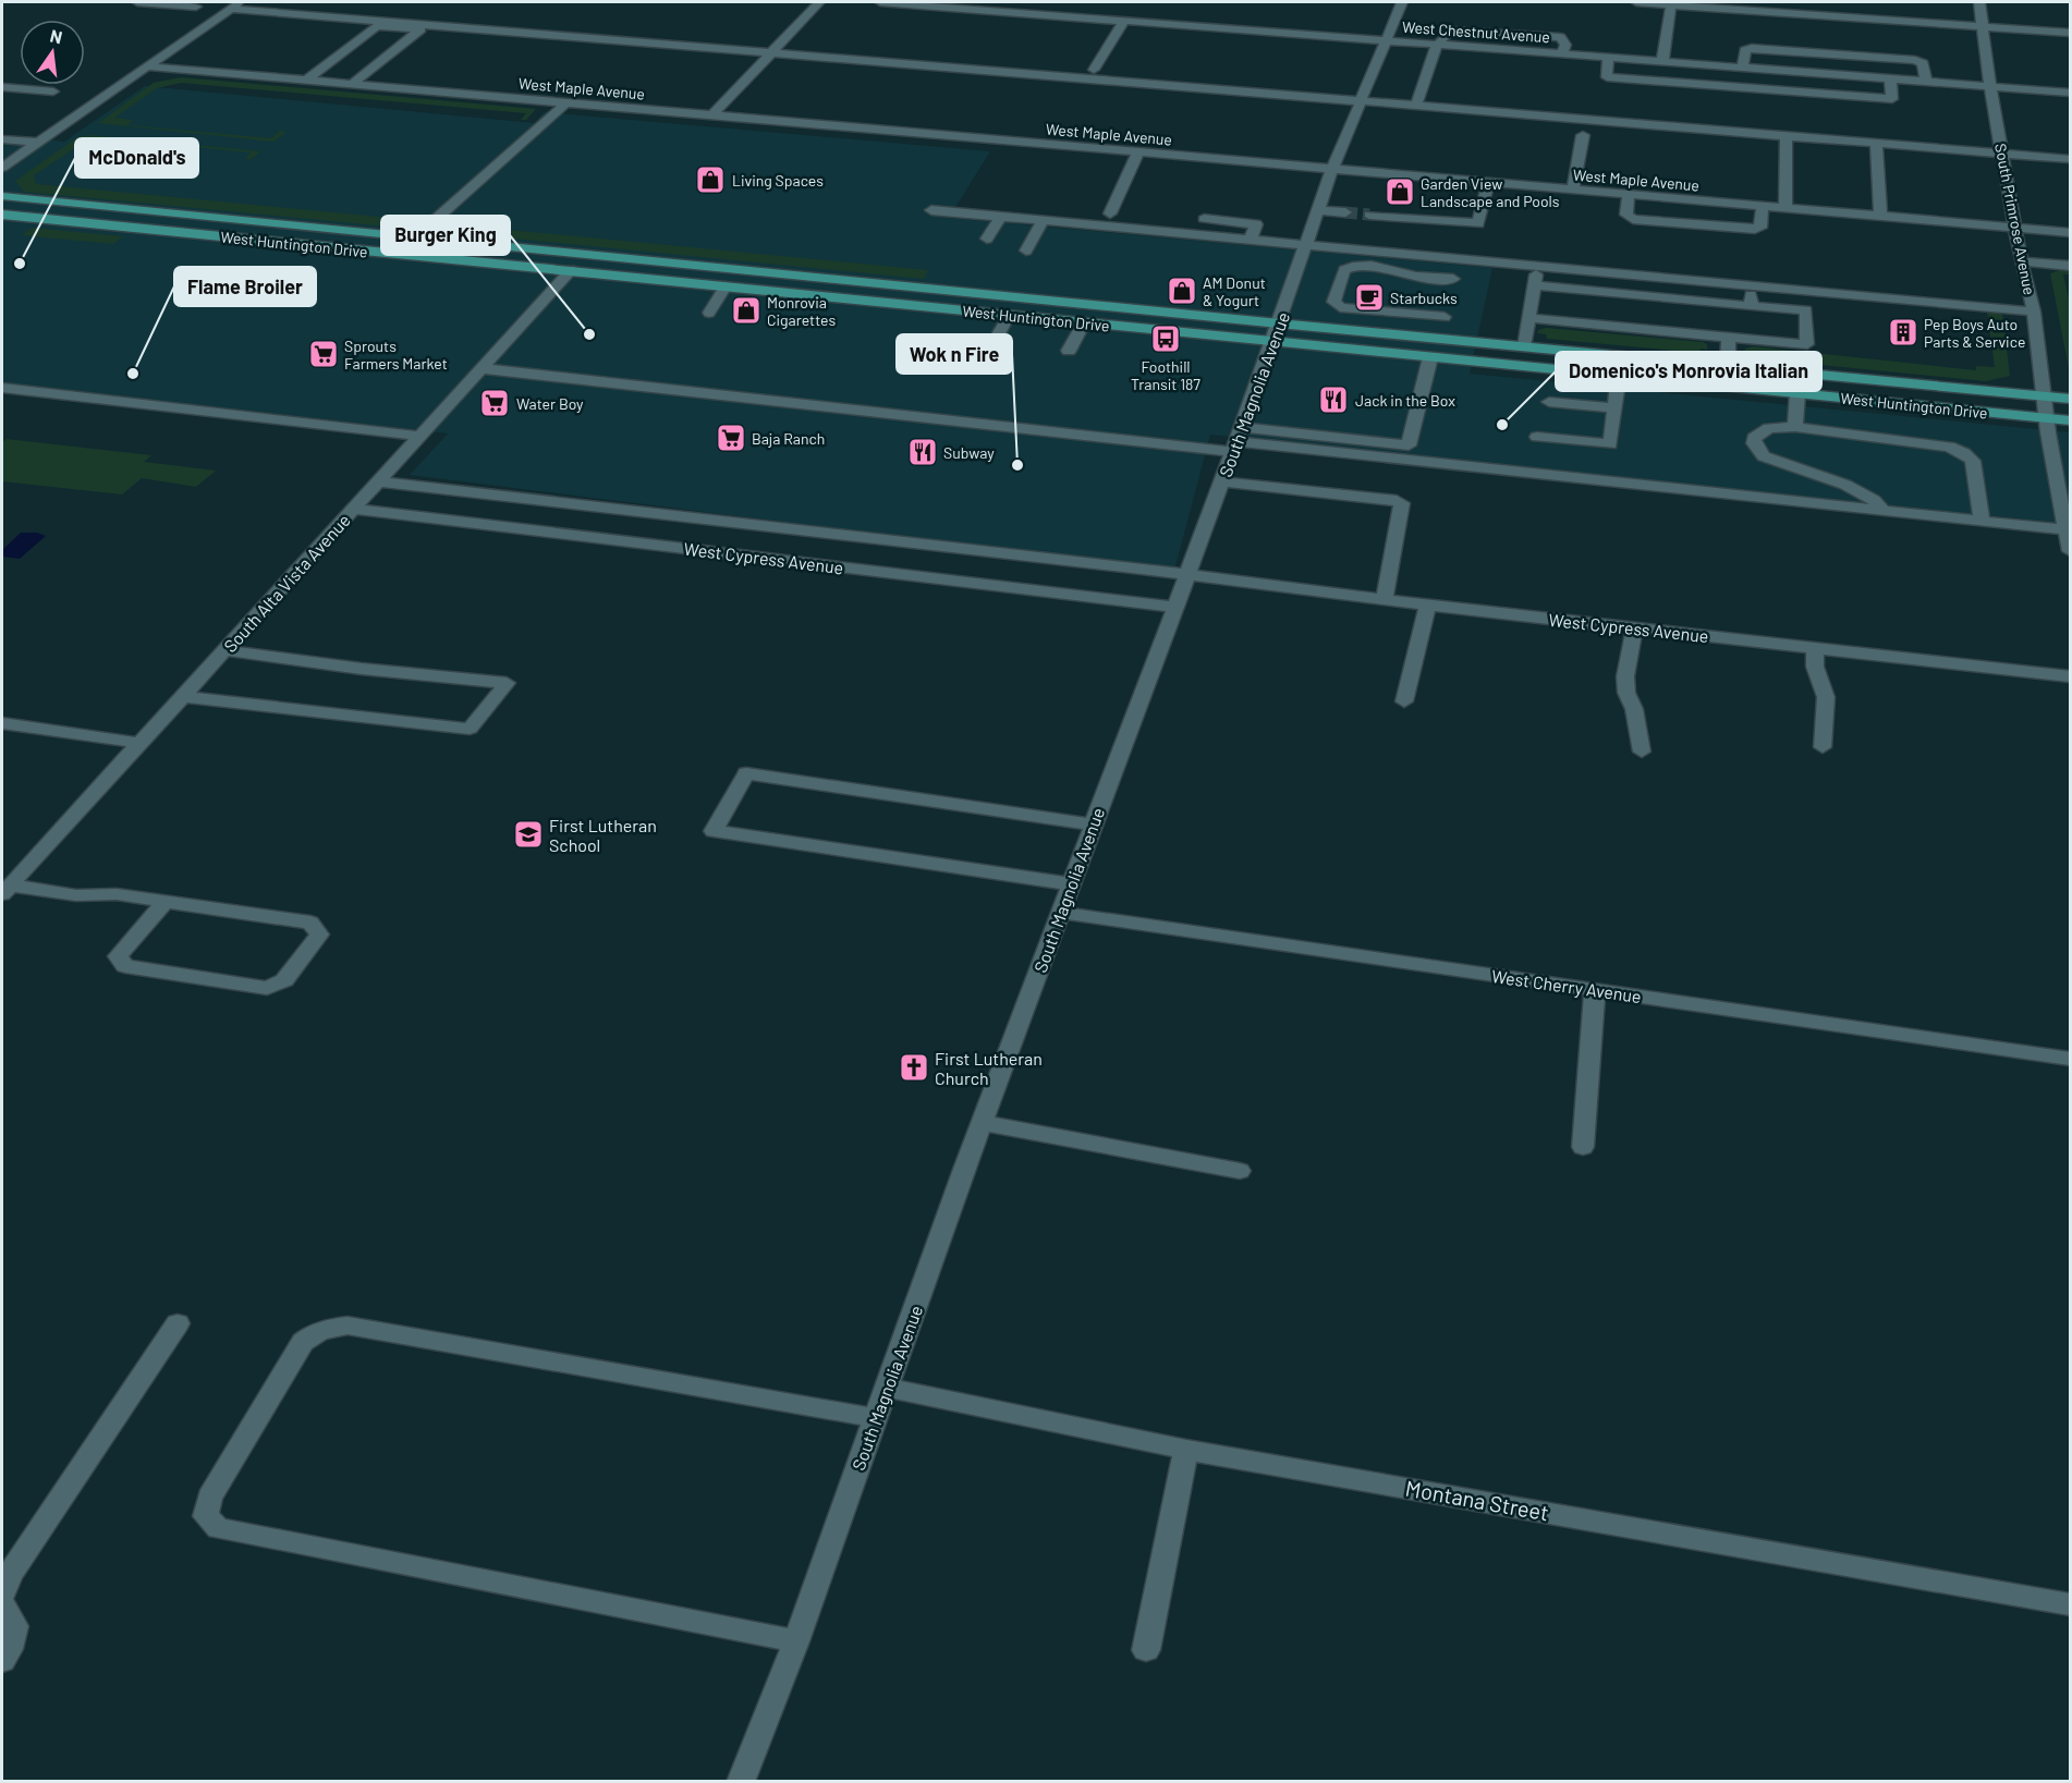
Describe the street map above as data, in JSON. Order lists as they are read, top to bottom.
{
  "streets": {
    "main road": ["West Huntington Drive"],
    "street": [
      "West Chestnut Avenue",
      "West Maple Avenue",
      "South Primrose Avenue",
      "South Magnolia Avenue",
      "West Cypress Avenue",
      "South Alta Vista Avenue",
      "West Cherry Avenue",
      "Montana Street"
    ]
  },
  "crossings": [
    ["West Chestnut Avenue", "South Primrose Avenue"],
    ["West Chestnut Avenue", "South Magnolia Avenue"],
    ["West Maple Avenue", "South Primrose Avenue"],
    ["West Maple Avenue", "South Magnolia Avenue"],
    ["South Primrose Avenue", "West Huntington Drive"],
    ["West Huntington Drive", "South Magnolia Avenue"],
    ["West Huntington Drive", "South Alta Vista Avenue"],
    ["South Magnolia Avenue", "West Cypress Avenue"],
    ["South Magnolia Avenue", "West Cherry Avenue"],
    ["South Magnolia Avenue", "Montana Street"],
    ["West Cypress Avenue", "South Alta Vista Avenue"]
  ],
  "places": {
    "shop": [
      "Living Spaces",
      "Garden View Landscape and Pools",
      "AM Donut & Yogurt",
      "Monrovia Cigarettes"
    ],
    "other": [
      "McDonald's",
      "Burger King",
      "Flame Broiler",
      "Domenico's Monrovia Italian",
      "Wok n Fire"
    ],
    "cafe": ["Starbucks"],
    "building": ["Pep Boys Auto Parts & Service"],
    "bus stop": ["Foothill Transit 187"],
    "supermarket": ["Sprouts Farmers Market", "Water Boy", "Baja Ranch"],
    "restaurant": ["Jack in the Box", "Subway"],
    "school or university": ["First Lutheran School"],
    "church": ["First Lutheran Church"]
  },
  "north": "top"
}
